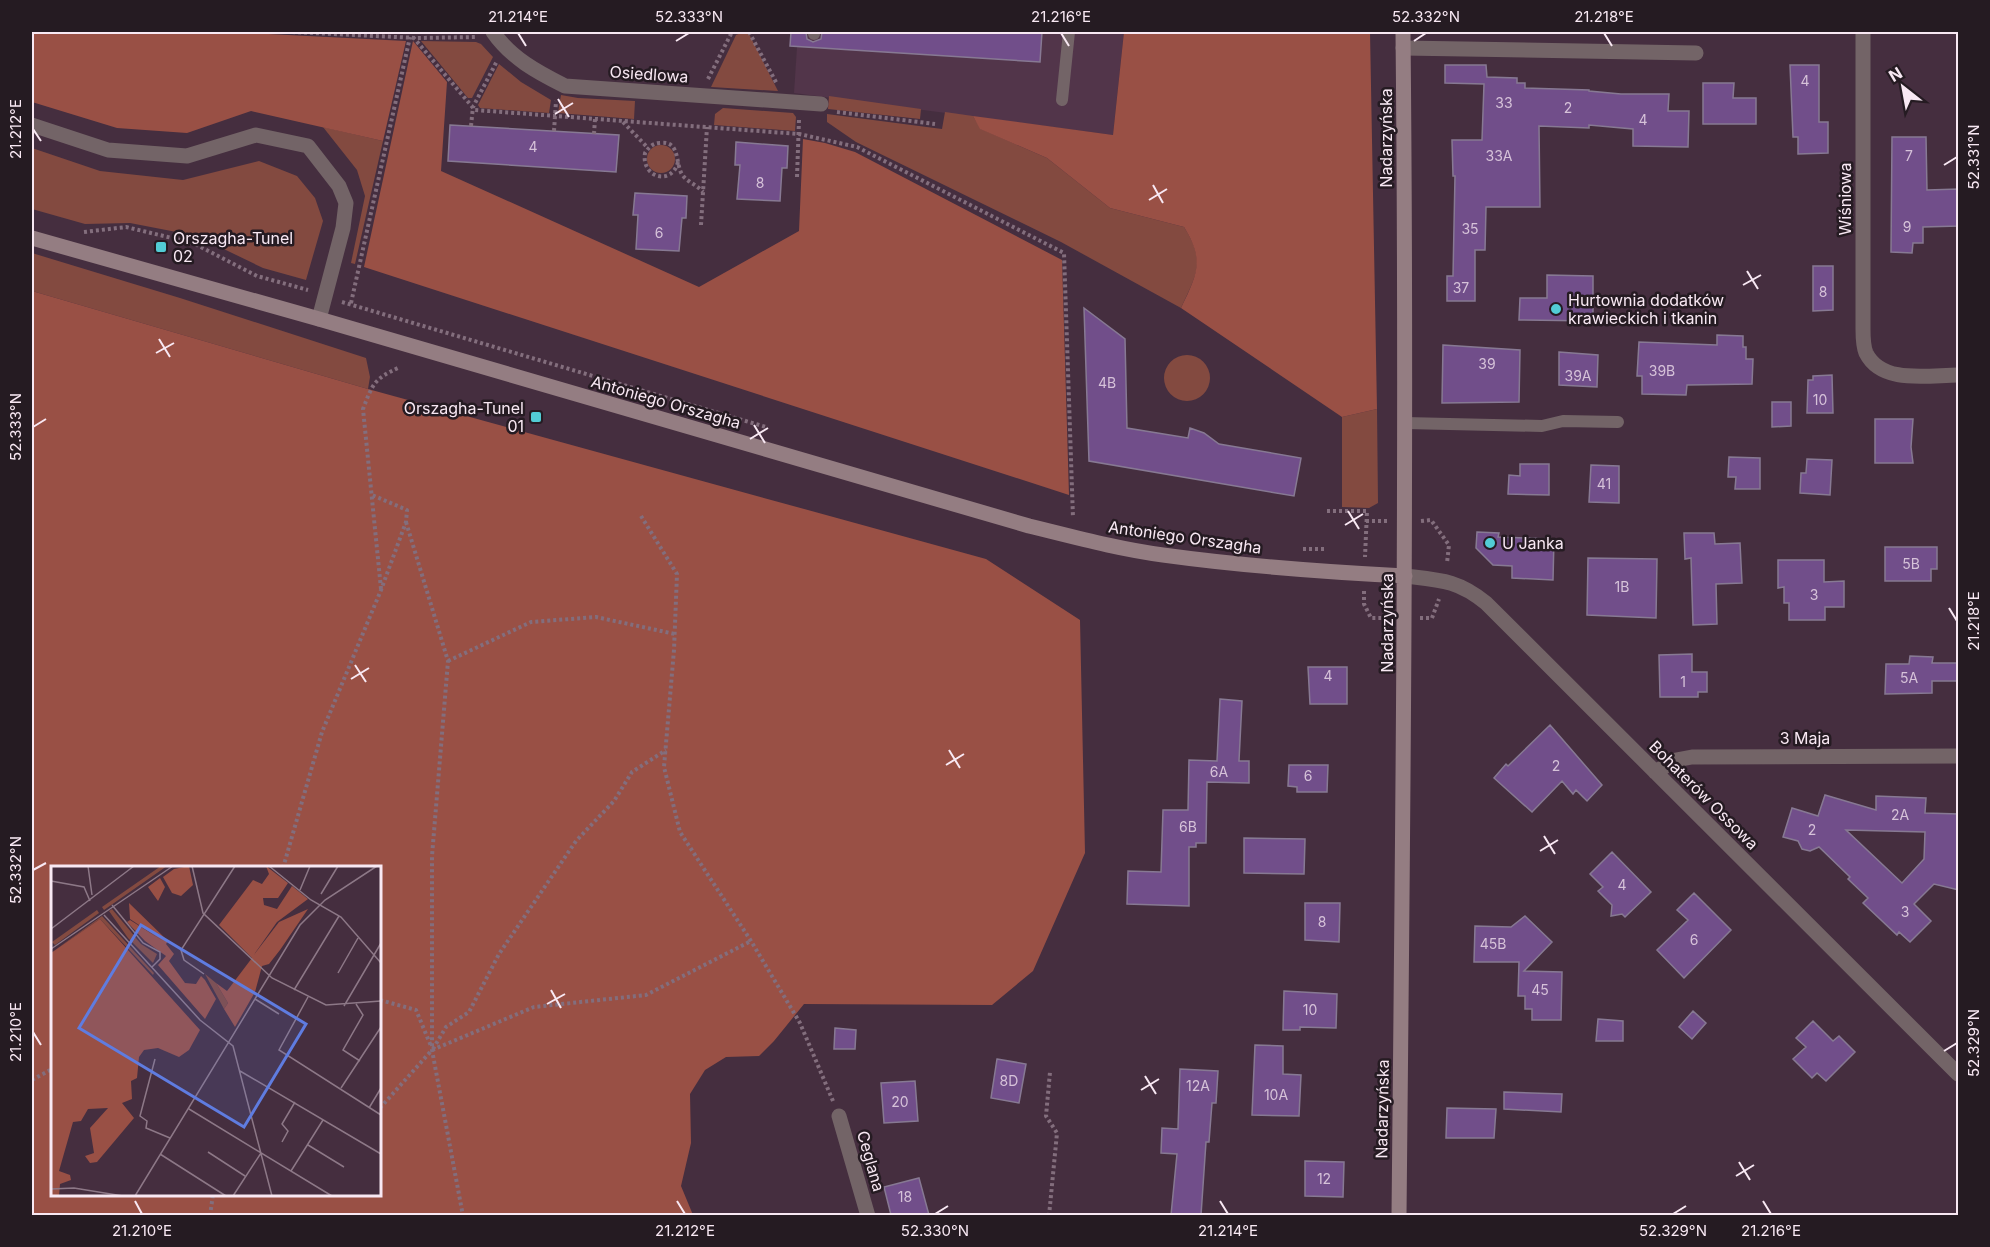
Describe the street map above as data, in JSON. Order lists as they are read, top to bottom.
{
  "streets": {
    "street": [
      "Osiedlowa",
      "Nadarzyńska",
      "Wiśniowa",
      "Antoniego Orszagha",
      "3 Maja",
      "Bohaterów Ossowa",
      "Ceglana"
    ]
  },
  "crossings": [
    ["Nadarzyńska", "Antoniego Orszagha"],
    ["Nadarzyńska", "Bohaterów Ossowa"],
    ["Antoniego Orszagha", "Bohaterów Ossowa"],
    ["3 Maja", "Bohaterów Ossowa"]
  ],
  "places": {
    "transit": ["Orszagha-Tunel 02", "Orszagha-Tunel 01"],
    "other": ["Hurtownia dodatków krawieckich i tkanin", "U Janka"]
  },
  "house_numbers": [
    "4",
    "33",
    "2",
    "4",
    "4",
    "33A",
    "7",
    "8",
    "9",
    "35",
    "6",
    "37",
    "8",
    "39",
    "39B",
    "39A",
    "4B",
    "10",
    "41",
    "5B",
    "1B",
    "3",
    "4",
    "5A",
    "1",
    "2",
    "6A",
    "6",
    "2A",
    "6B",
    "2",
    "4",
    "3",
    "8",
    "6",
    "45B",
    "45",
    "10",
    "8D",
    "12A",
    "10A",
    "20",
    "12",
    "18"
  ],
  "north": "top left",
  "coordinates": [
    "21.214°E",
    "52.333°N",
    "21.216°E",
    "52.332°N",
    "21.218°E",
    "21.212°E",
    "52.331°N",
    "21.210°E",
    "52.329°N",
    "52.330°N"
  ]
}
